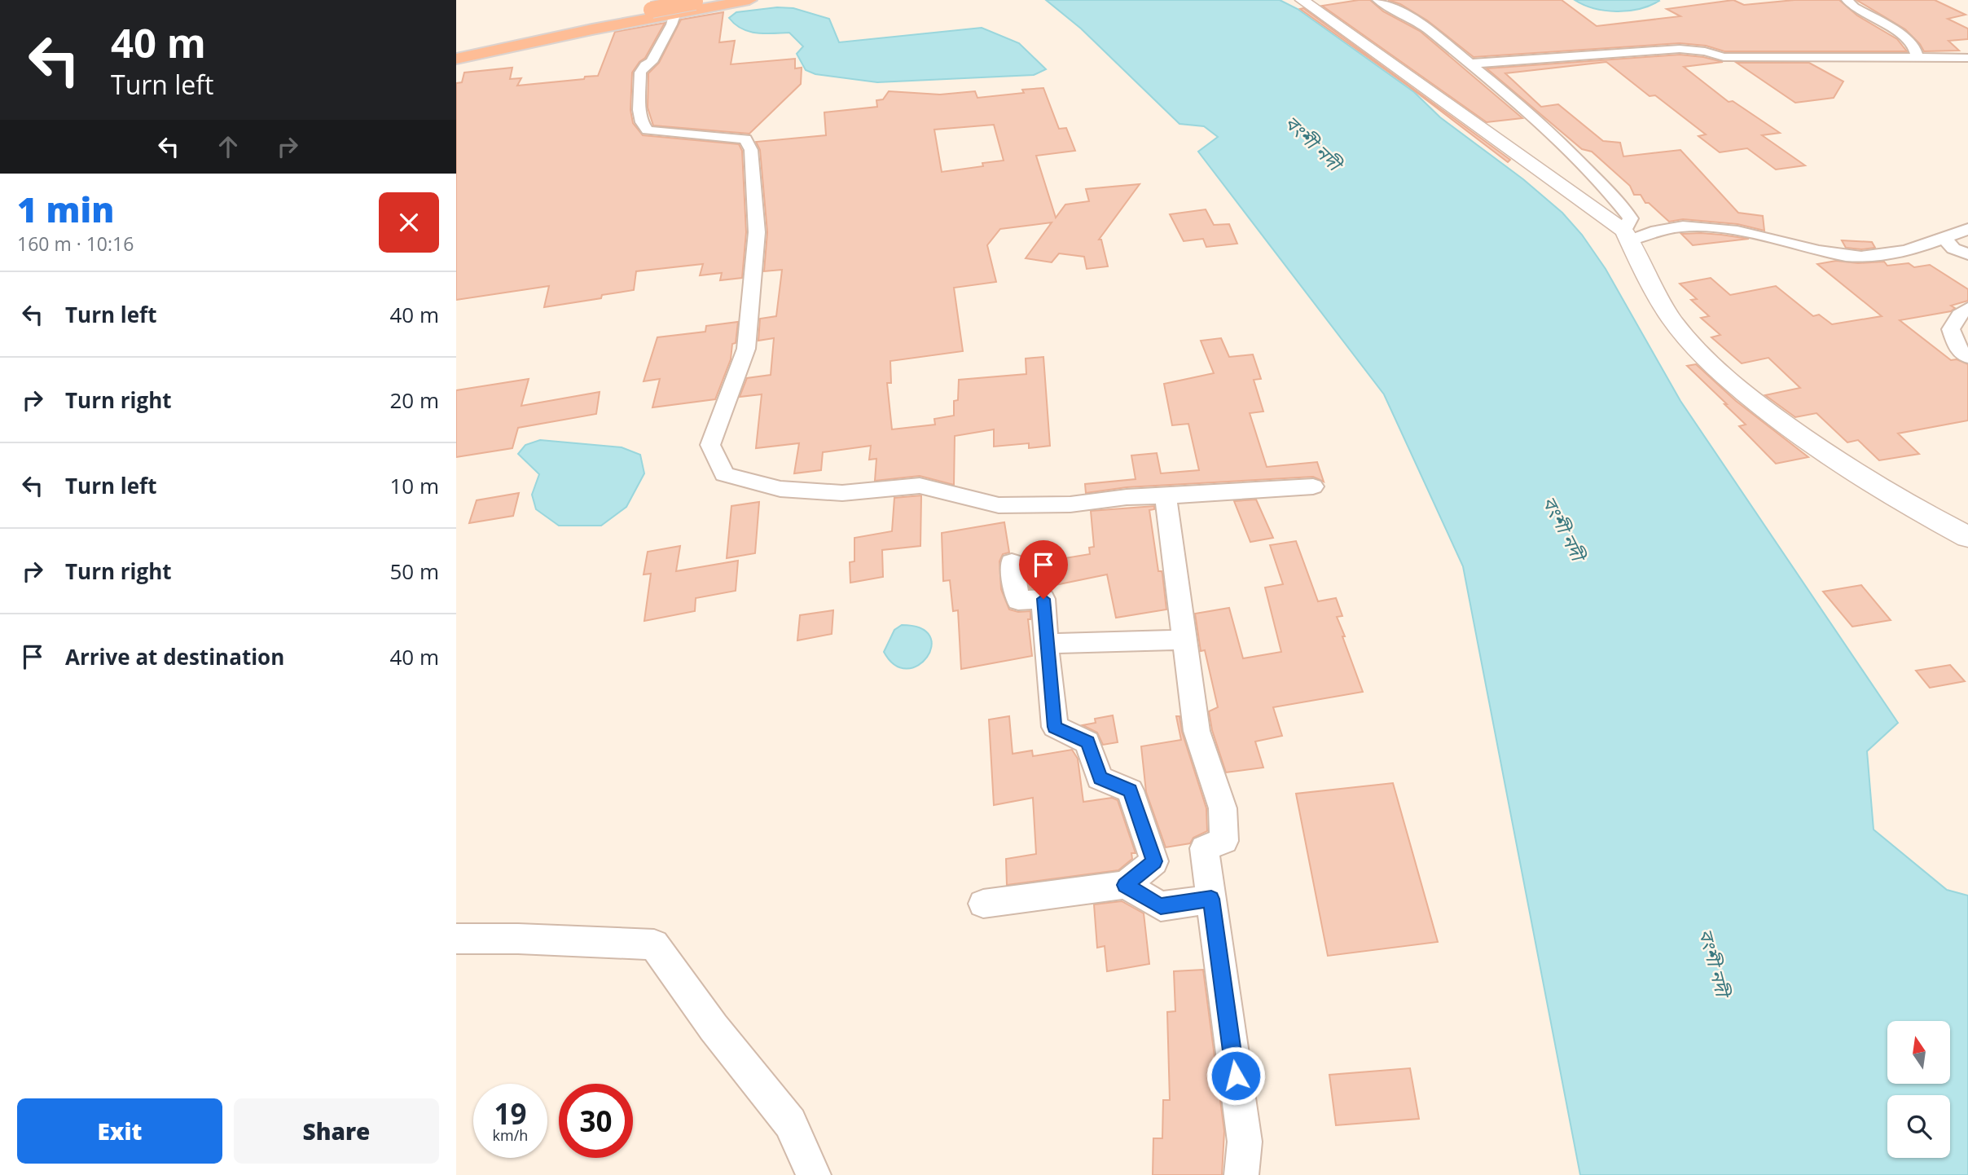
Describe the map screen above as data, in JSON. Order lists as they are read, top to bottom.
{
  "water": ["বংশী নদী"],
  "north": "top",
  "page": {
    "turn": ["40 m", "Turn left"],
    "heading": ["1 min", "160 m · 10:16"],
    "list": [
      {
        "name": "Turn left",
        "value": "40 m"
      },
      {
        "name": "Turn right",
        "value": "20 m"
      },
      {
        "name": "Turn left",
        "value": "10 m"
      },
      {
        "name": "Turn right",
        "value": "50 m"
      },
      {
        "name": "Arrive at destination",
        "value": "40 m"
      }
    ],
    "speed": "19 km/h",
    "limit": "30",
    "buttons": ["Exit", "Share"]
  }
}
